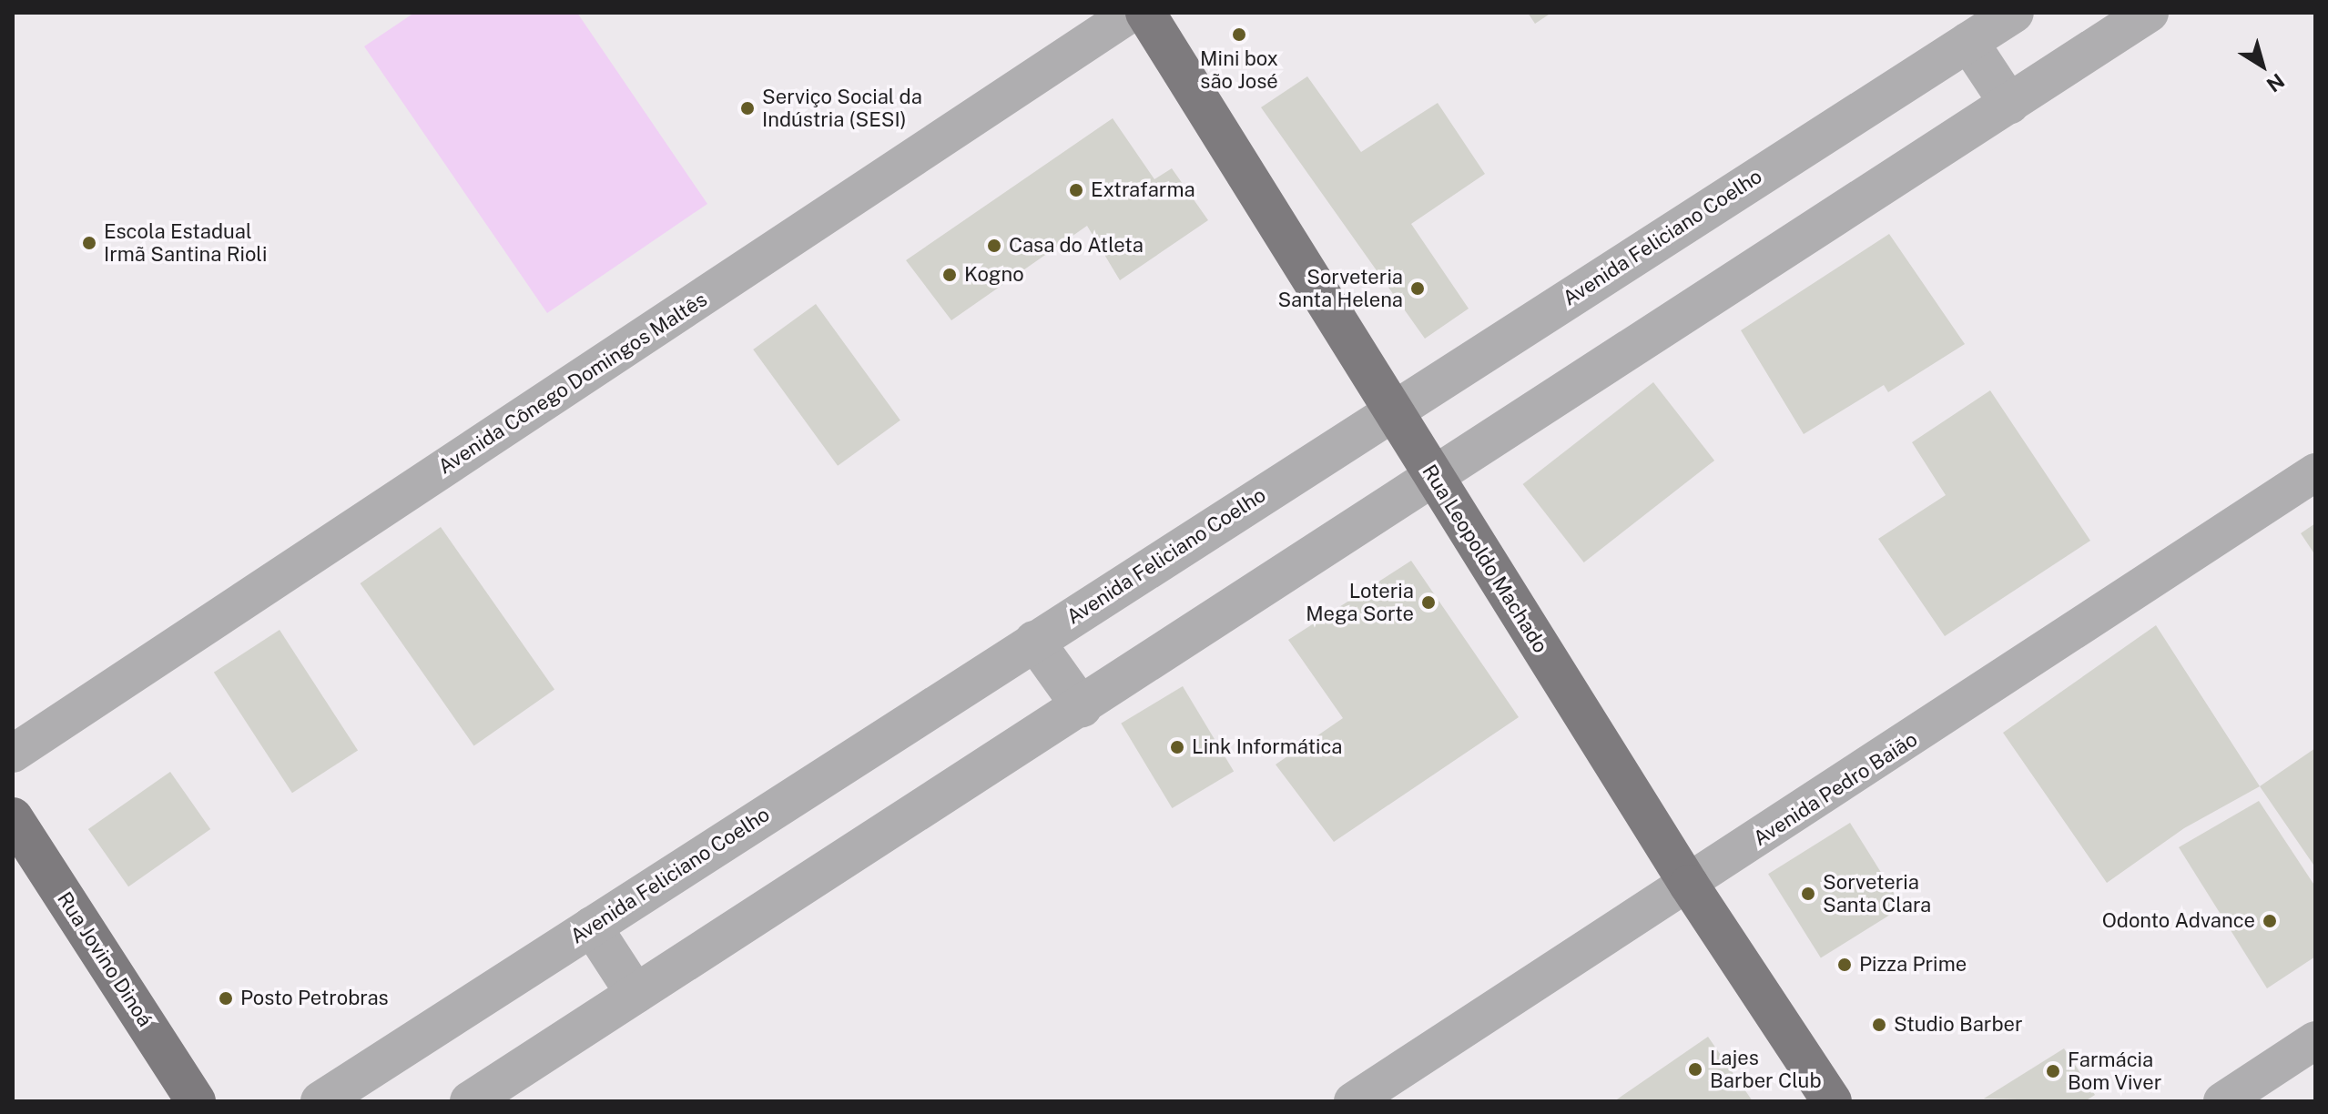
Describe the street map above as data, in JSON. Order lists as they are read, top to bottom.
{
  "streets": {
    "main road": ["Rua Leopoldo Machado", "Rua Jovino Dinoá"],
    "street": ["Avenida Feliciano Coelho", "Avenida Cônego Domingos Maltês", "Avenida Pedro Baião"]
  },
  "crossings": [
    ["Avenida Feliciano Coelho", "Rua Leopoldo Machado"],
    ["Rua Leopoldo Machado", "Avenida Pedro Baião"]
  ],
  "places": [
    "Mini box são José",
    "Serviço Social da Indústria (SESI)",
    "Extrafarma",
    "Escola Estadual Irmã Santina Rioli",
    "Casa do Atleta",
    "Kogno",
    "Sorveteria Santa Helena",
    "Loteria Mega Sorte",
    "Link Informática",
    "Sorveteria Santa Clara",
    "Odonto Advance",
    "Pizza Prime",
    "Posto Petrobras",
    "Studio Barber",
    "Lajes Barber Club",
    "Farmácia Bom Viver"
  ],
  "north": "bottom right"
}
